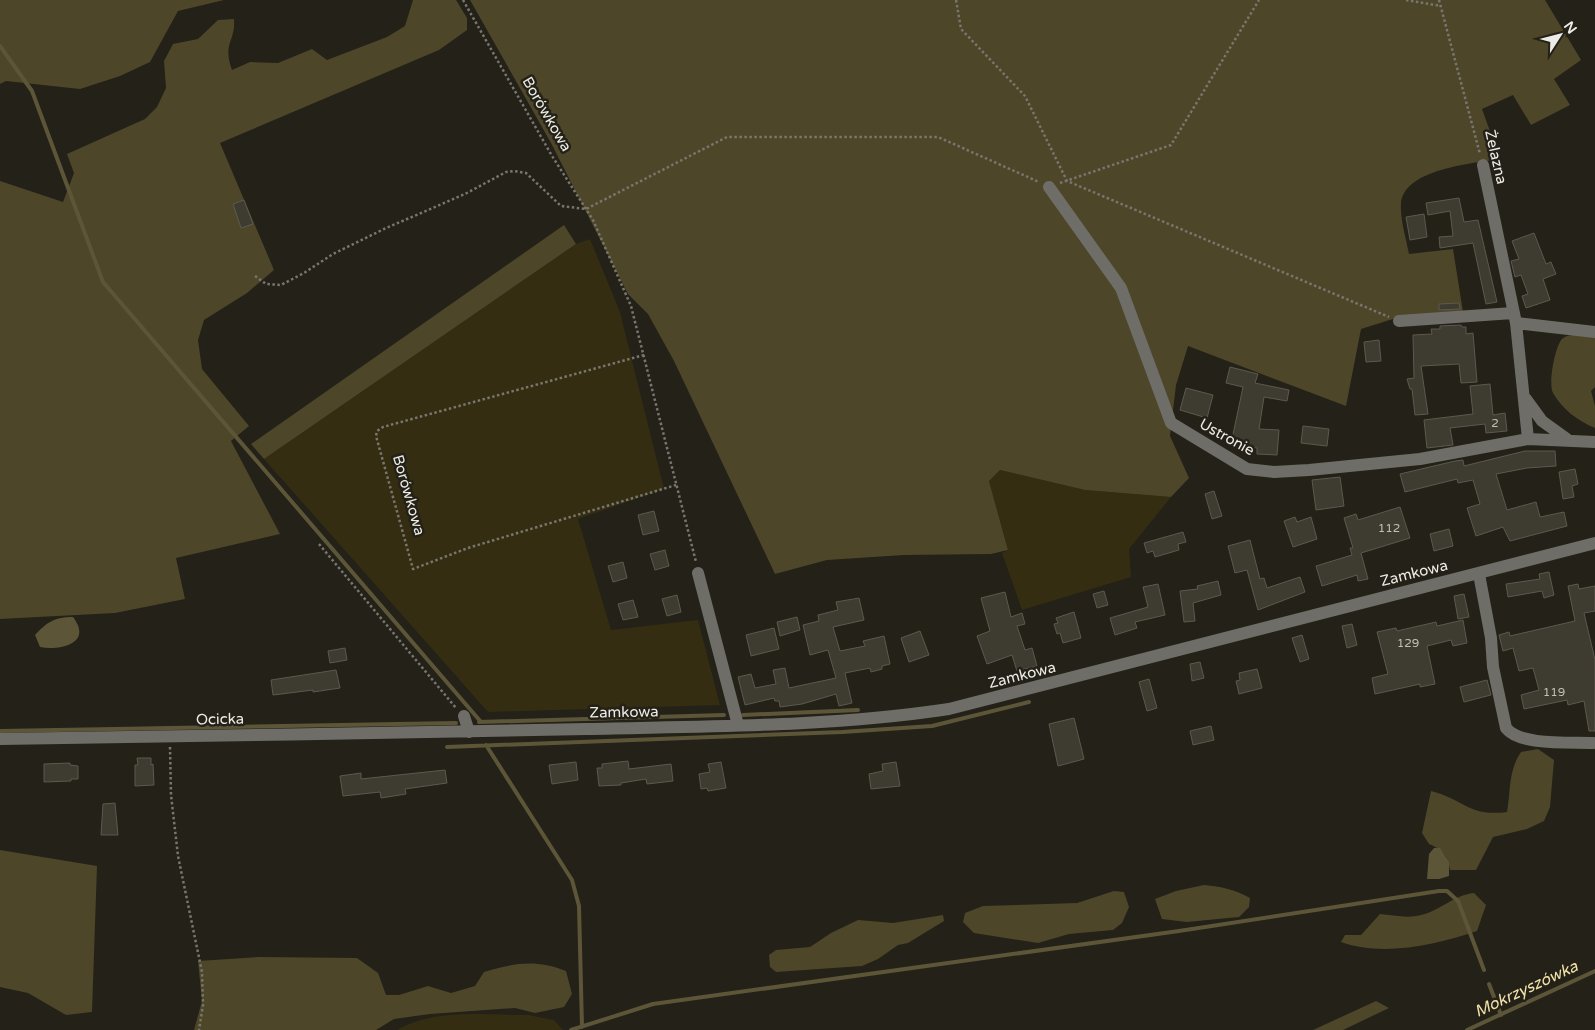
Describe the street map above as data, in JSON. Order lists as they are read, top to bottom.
{
  "streets": {
    "street": [
      "Żelazna",
      "Ustronie",
      "Zamkowa",
      "Ocicka"
    ],
    "path": ["Borówkowa"]
  },
  "crossings": [
    ["Żelazna", "Ustronie"],
    ["Zamkowa", "Ocicka"]
  ],
  "water": ["Mokrzyszówka"],
  "house_numbers": [
    "2",
    "112",
    "129",
    "119"
  ],
  "north": "top right"
}
